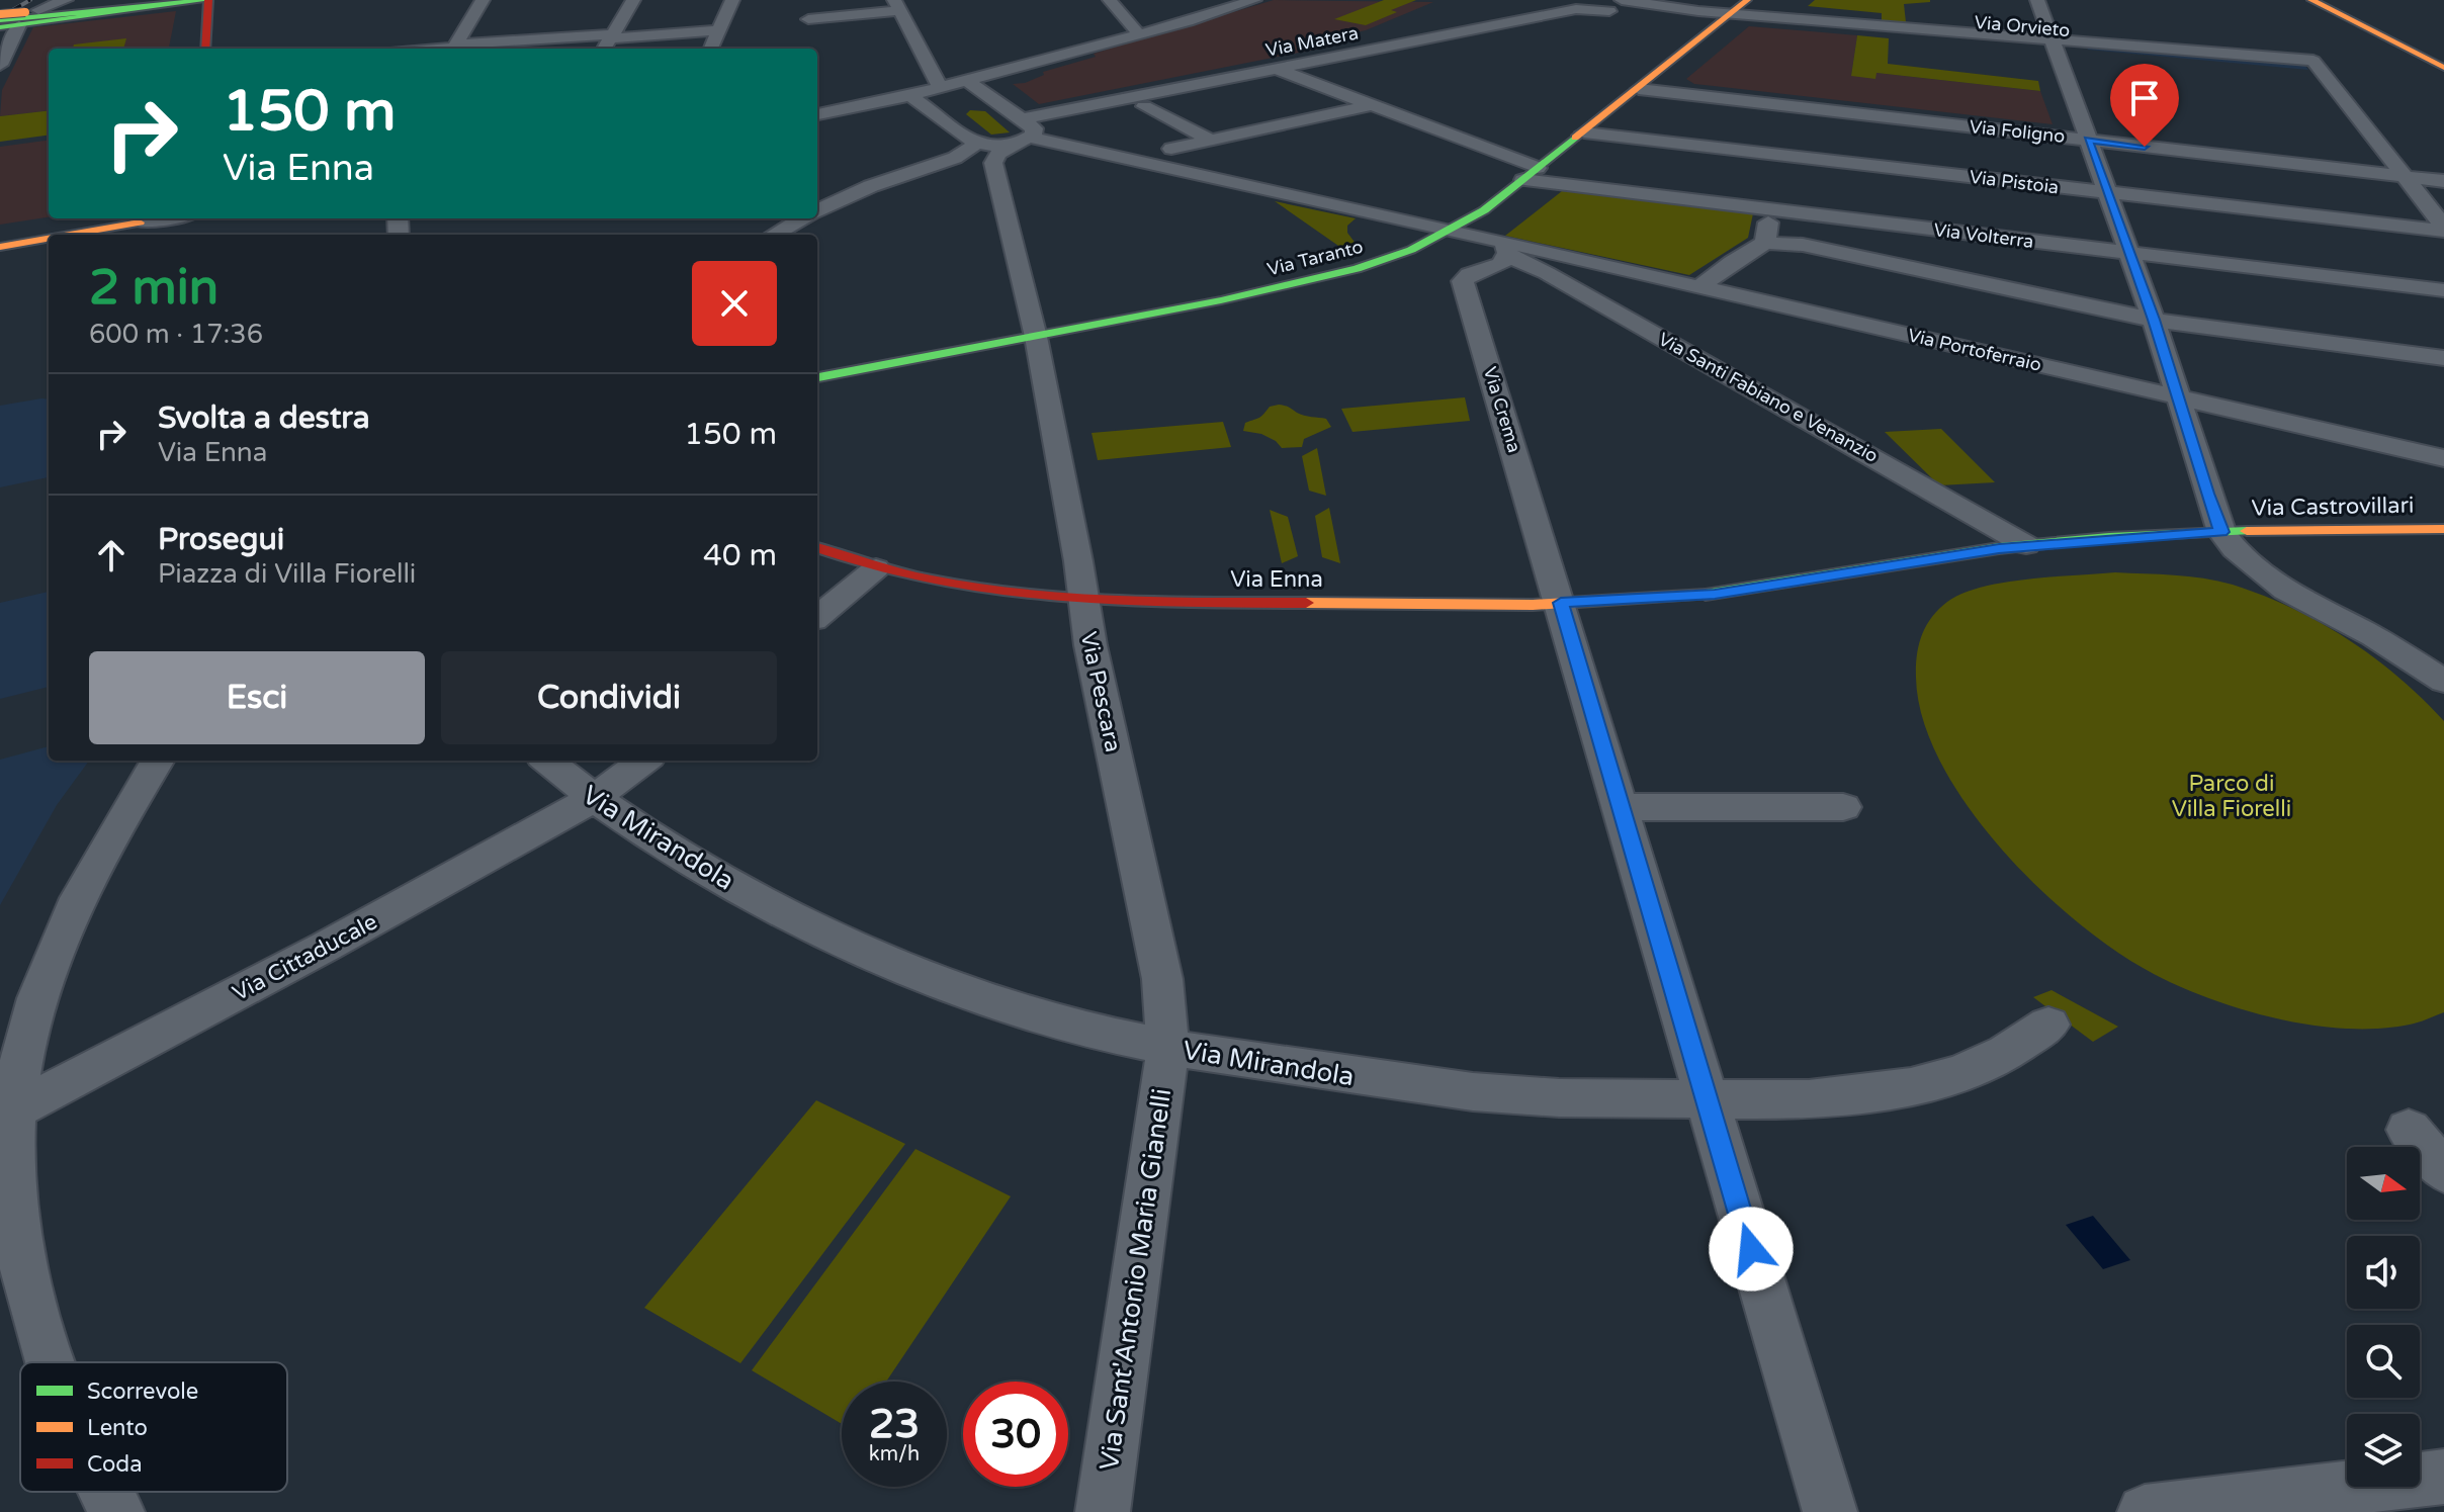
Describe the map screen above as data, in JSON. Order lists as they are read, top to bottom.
{
  "streets": {
    "main road": ["Via Taranto", "Via Castrovillari", "Via Enna"],
    "street": [
      "Via Orvieto",
      "Via Matera",
      "Via Foligno",
      "Via Pistoia",
      "Via Volterra",
      "Via Portoferraio",
      "Via Santi Fabiano e Venanzio",
      "Via Crema",
      "Via Pescara",
      "Via Mirandola",
      "Via Cittaducale",
      "Via Sant'Antonio Maria Gianelli"
    ]
  },
  "crossings": [
    ["Via Orvieto", "Via Foligno"],
    ["Via Orvieto", "Via Taranto"],
    ["Via Matera", "Via Volterra"],
    ["Via Foligno", "Via Taranto"],
    ["Via Pistoia", "Via Taranto"],
    ["Via Volterra", "Via Taranto"],
    ["Via Taranto", "Via Pescara"],
    ["Via Portoferraio", "Via Santi Fabiano e Venanzio"],
    ["Via Portoferraio", "Via Crema"],
    ["Via Santi Fabiano e Venanzio", "Via Crema"],
    ["Via Santi Fabiano e Venanzio", "Via Castrovillari"],
    ["Via Santi Fabiano e Venanzio", "Via Enna"],
    ["Via Crema", "Via Enna"],
    ["Via Castrovillari", "Via Enna"],
    ["Via Enna", "Via Pescara"],
    ["Via Pescara", "Via Mirandola"],
    ["Via Pescara", "Via Sant'Antonio Maria Gianelli"],
    ["Via Mirandola", "Via Cittaducale"],
    ["Via Mirandola", "Via Sant'Antonio Maria Gianelli"]
  ],
  "parks": ["Parco di Villa Fiorelli"],
  "legend": ["Scorrevole", "Lento", "Coda"],
  "north": "right",
  "page": {
    "turn": ["150 m", "Via Enna"],
    "heading": ["2 min", "600 m · 17:36"],
    "list": [
      {
        "name": "Svolta a destra",
        "note": "Via Enna",
        "value": "150 m"
      },
      {
        "name": "Prosegui",
        "note": "Piazza di Villa Fiorelli",
        "value": "40 m"
      }
    ],
    "buttons": ["Esci", "Condividi"],
    "speed": "23 km/h",
    "limit": "30"
  }
}
